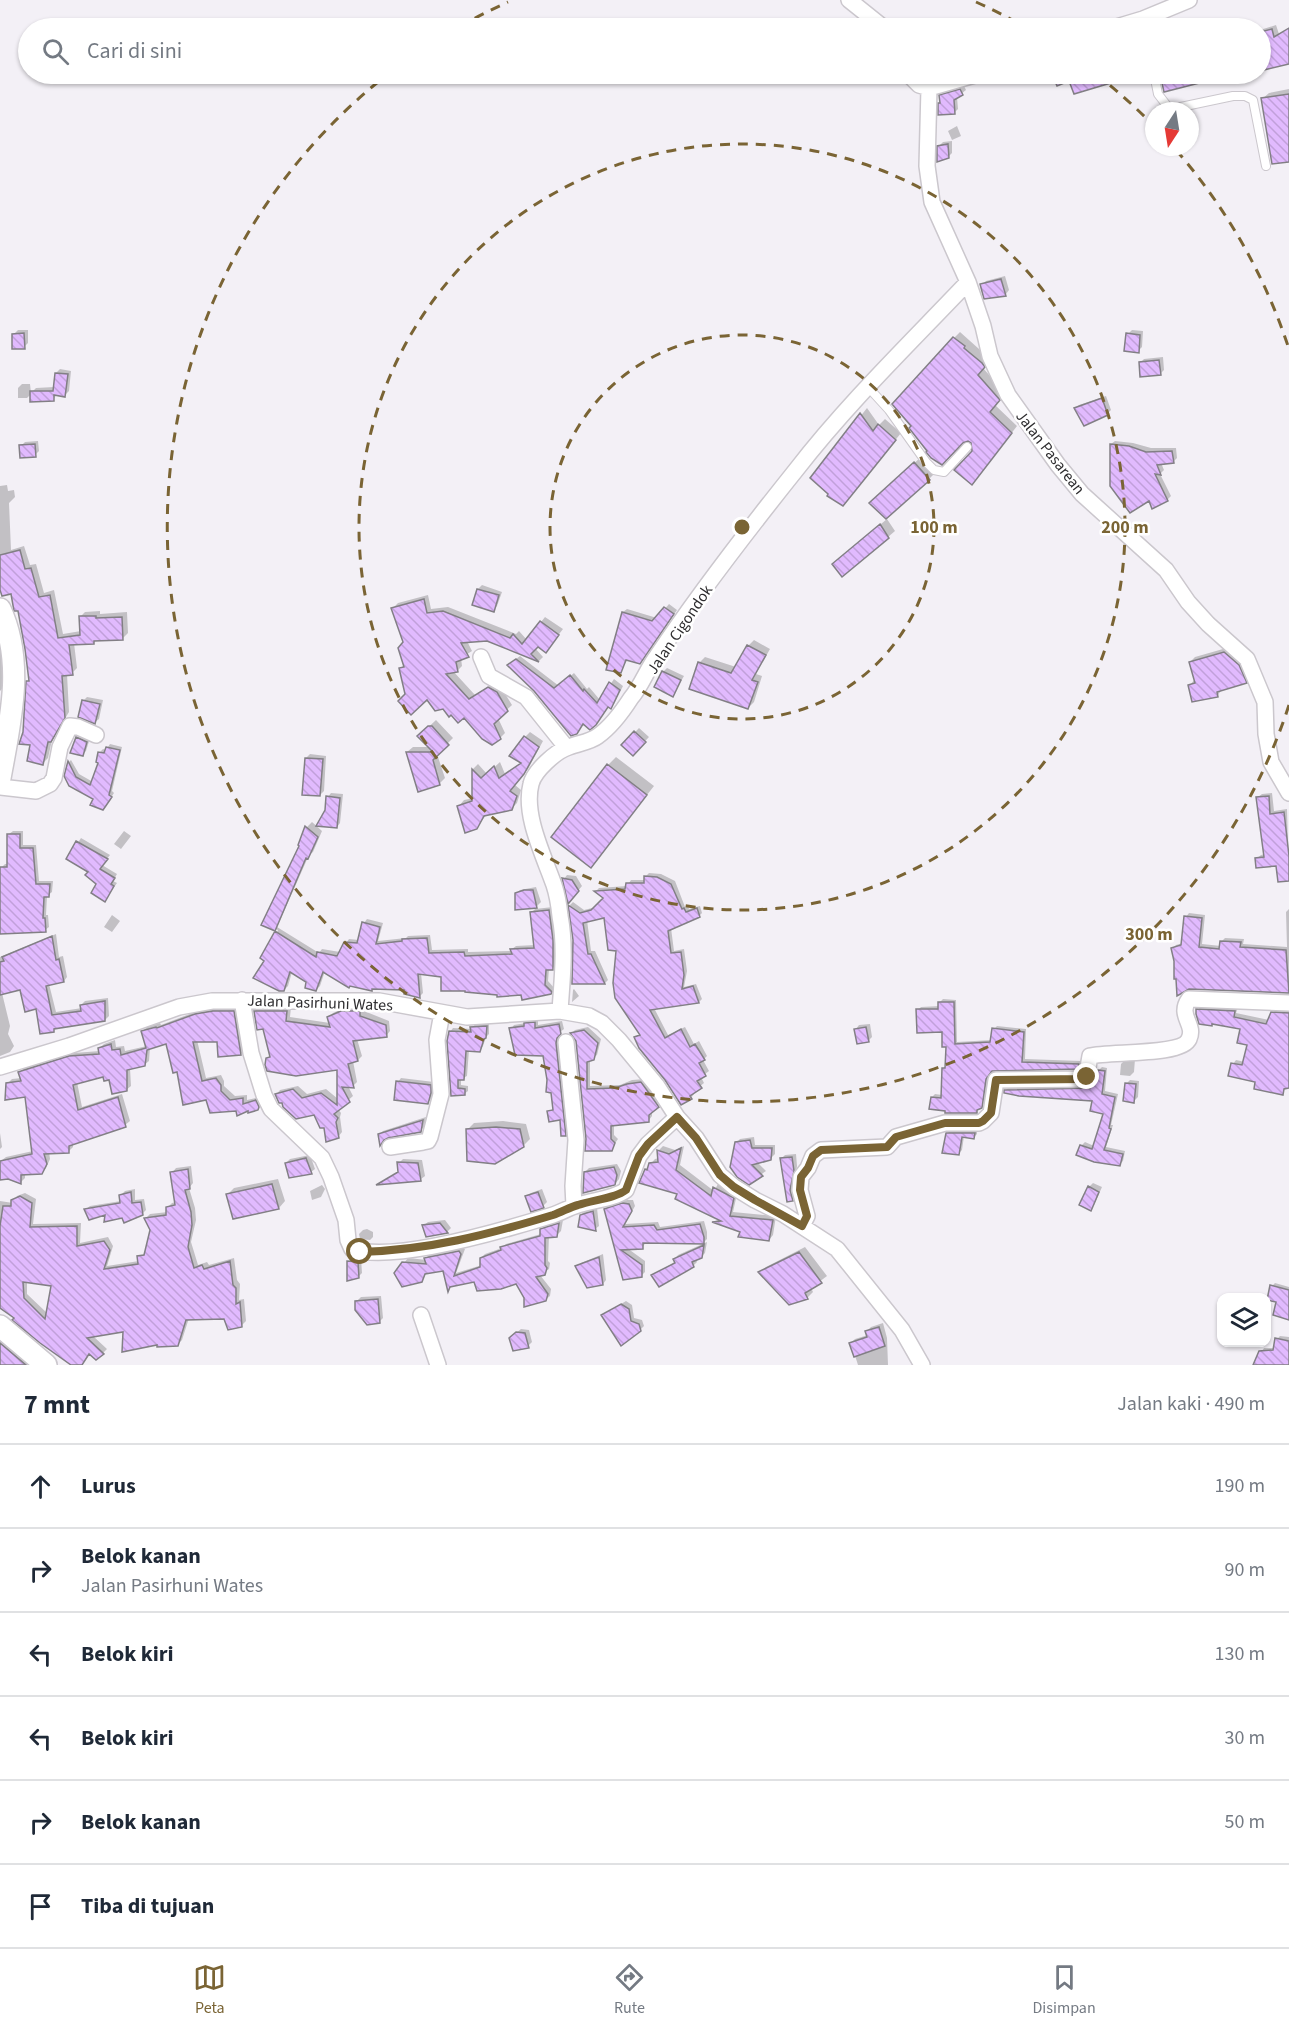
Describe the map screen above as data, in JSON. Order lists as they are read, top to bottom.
{
  "streets": {
    "street": ["Jalan Pasarean", "Jalan Cigondok", "Jalan Pasirhuni Wates"]
  },
  "crossings": [
    ["Jalan Pasarean", "Jalan Cigondok"],
    ["Jalan Cigondok", "Jalan Pasirhuni Wates"]
  ],
  "north": "bottom",
  "page": {
    "search": "Cari di sini",
    "heading": ["7 mnt", "Jalan kaki · 490 m"],
    "list": [
      ["Lurus", "190 m"],
      ["Belok kanan", "Jalan Pasirhuni Wates", "90 m"],
      ["Belok kiri", "130 m"],
      ["Belok kiri", "30 m"],
      ["Belok kanan", "50 m"],
      "Tiba di tujuan"
    ],
    "nav": ["Peta", "Rute", "Disimpan"]
  },
  "rings": ["100 m", "200 m", "300 m"]
}
